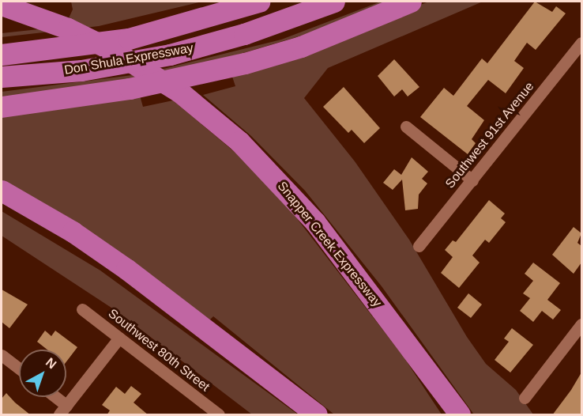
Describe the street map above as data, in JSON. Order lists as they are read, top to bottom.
{
  "streets": {
    "highway": ["Don Shula Expressway", "Snapper Creek Expressway"],
    "street": ["Southwest 91st Avenue", "Southwest 80th Street"]
  },
  "north": "top right"
}
